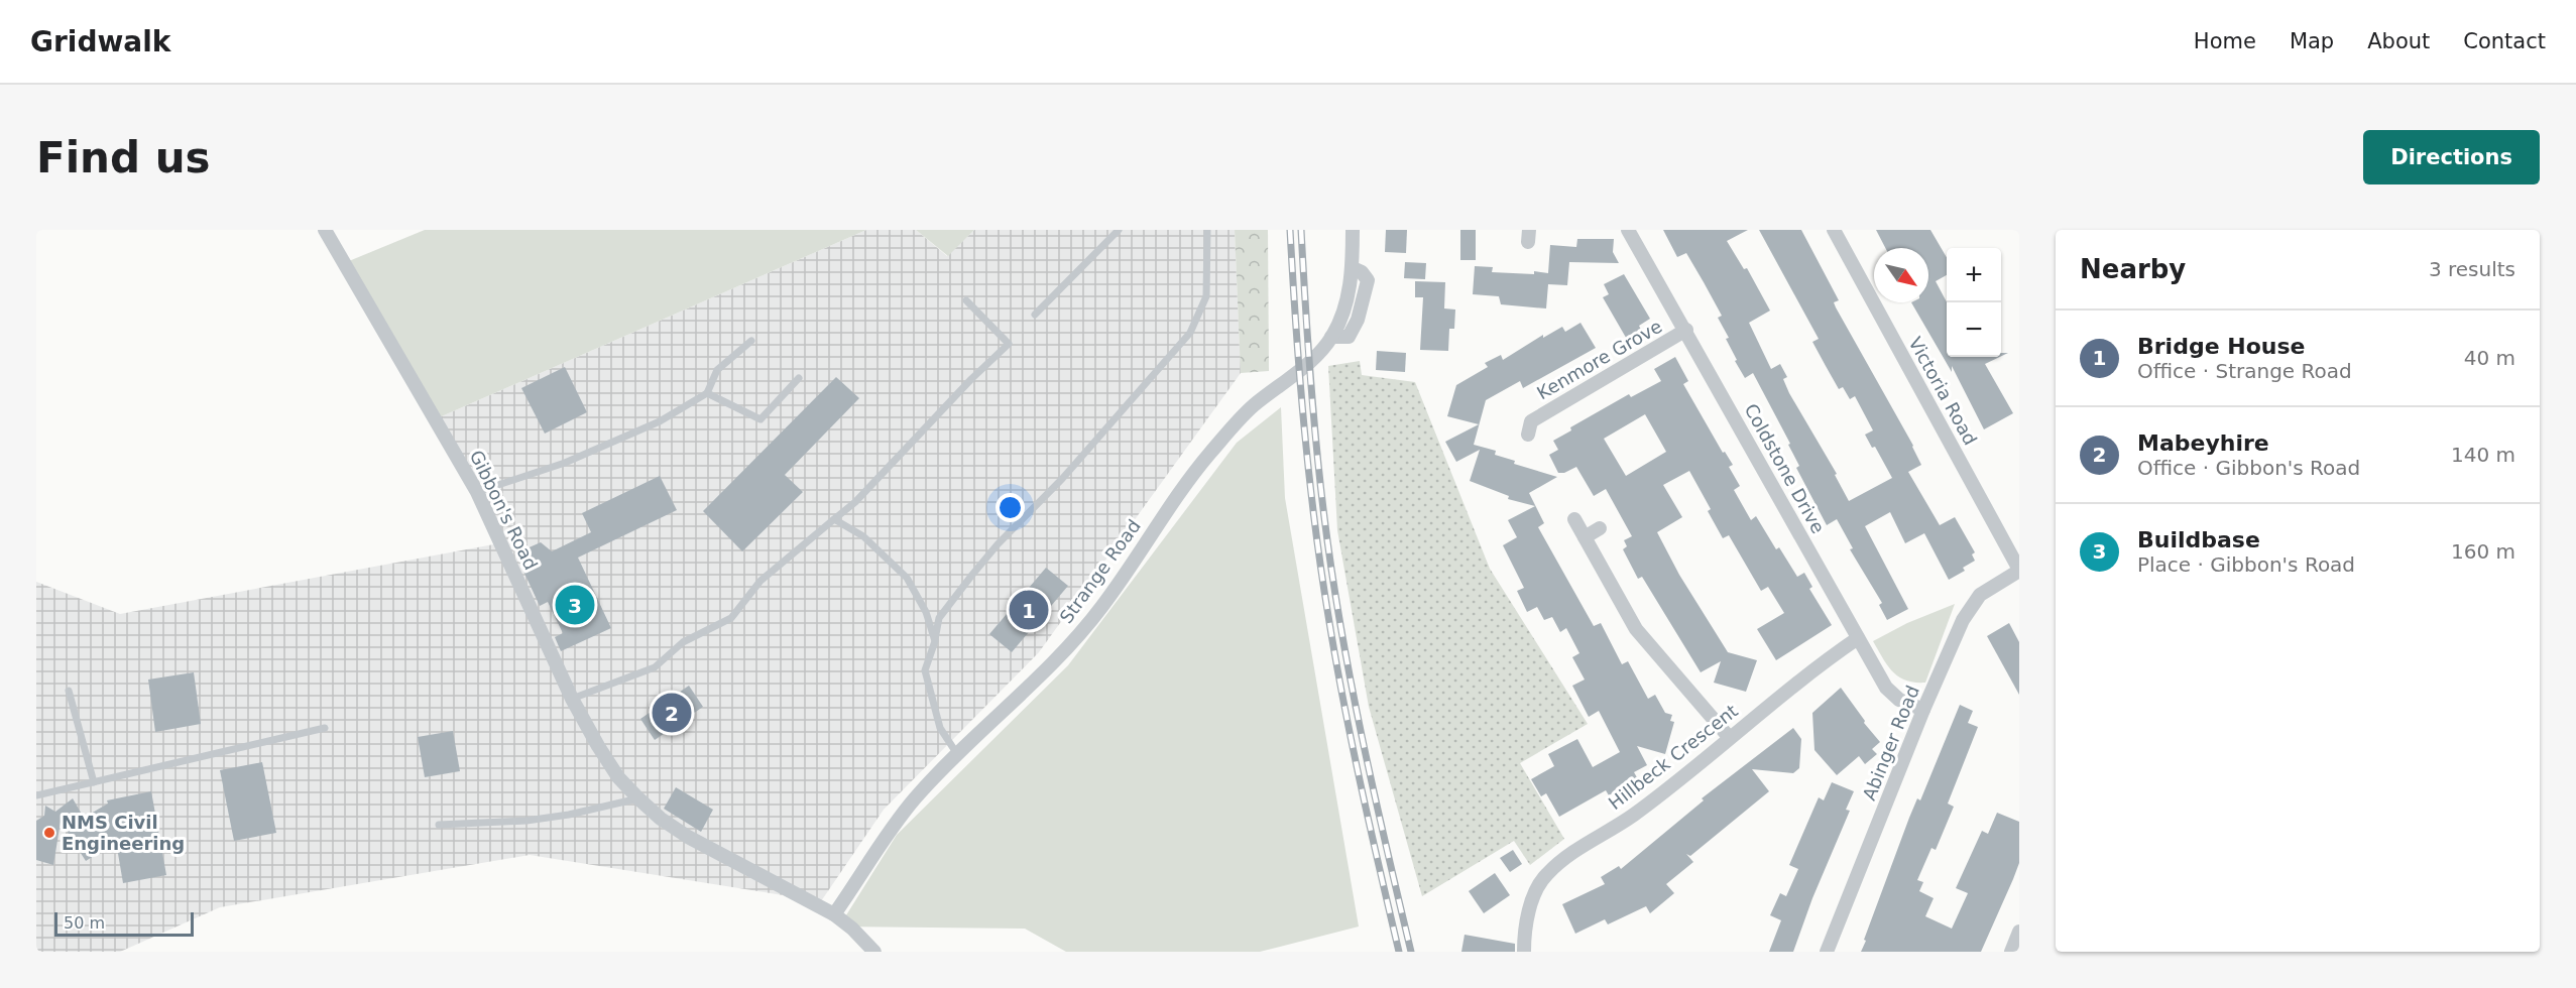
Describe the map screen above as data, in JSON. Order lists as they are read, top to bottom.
{
  "streets": {
    "street": [
      "Kenmore Grove",
      "Victoria Road",
      "Coldstone Drive",
      "Gibbon's Road",
      "Strange Road",
      "Abinger Road",
      "Hillbeck Crescent"
    ]
  },
  "crossings": [
    ["Kenmore Grove", "Coldstone Drive"],
    ["Victoria Road", "Abinger Road"],
    ["Coldstone Drive", "Abinger Road"],
    ["Coldstone Drive", "Hillbeck Crescent"],
    ["Gibbon's Road", "Strange Road"]
  ],
  "places": ["NMS Civil Engineering"],
  "scale_bar": "50 m",
  "north": "bottom right",
  "page": {
    "header": "Gridwalk",
    "nav": [
      "Home",
      "Map",
      "About",
      "Contact"
    ],
    "buttons": "Directions",
    "title": "Find us",
    "heading": ["Nearby", "3 results"],
    "map_buttons": ["+", "−"],
    "list": [
      {
        "mark": "1",
        "name": "Bridge House",
        "note": "Office · Strange Road",
        "value": "40 m"
      },
      {
        "mark": "2",
        "name": "Mabeyhire",
        "note": "Office · Gibbon's Road",
        "value": "140 m"
      },
      {
        "mark": "3",
        "name": "Buildbase",
        "note": "Place · Gibbon's Road",
        "value": "160 m"
      }
    ],
    "pins": ["3", "1", "2"],
    "scale": "50 m"
  }
}
